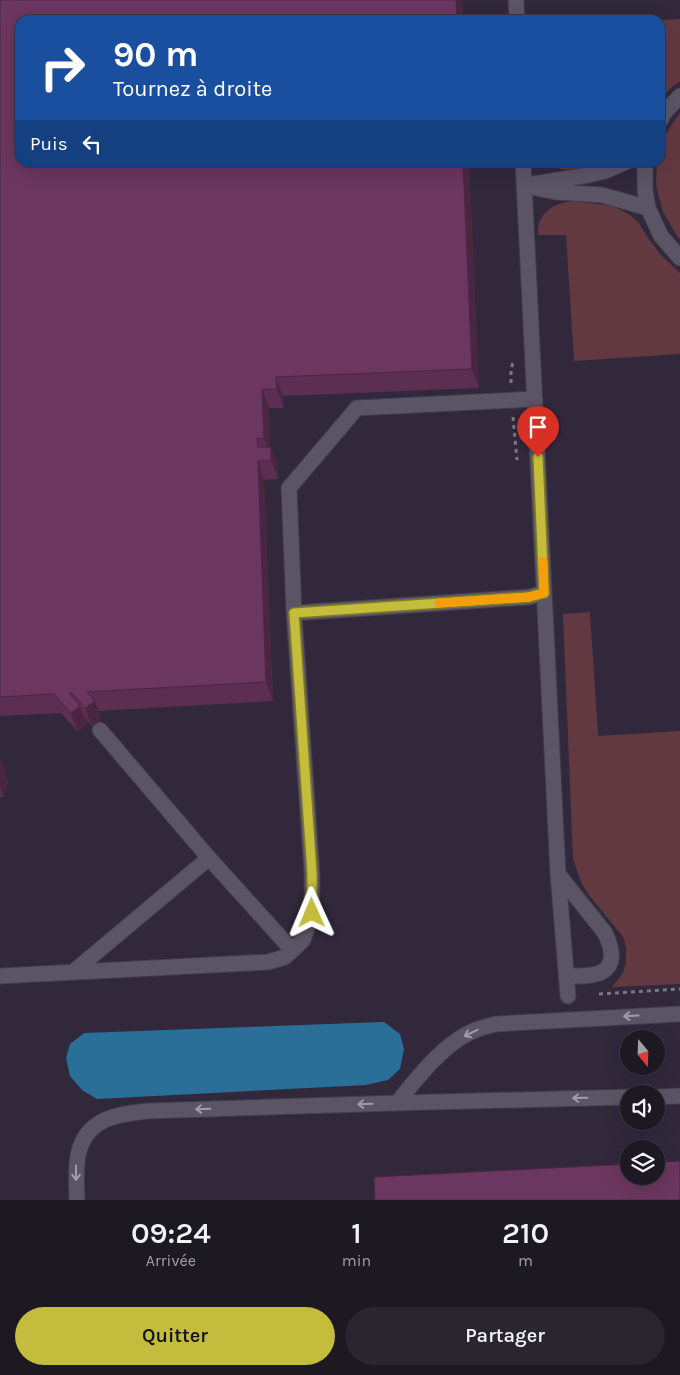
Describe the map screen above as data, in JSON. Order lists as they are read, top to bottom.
{
  "north": "bottom",
  "page": {
    "turn": ["90 m", "Tournez à droite"],
    "then": "Puis",
    "eta": [
      "09:24",
      "Arrivée",
      "1",
      "min",
      "210",
      "m"
    ],
    "buttons": ["Quitter", "Partager"]
  }
}
